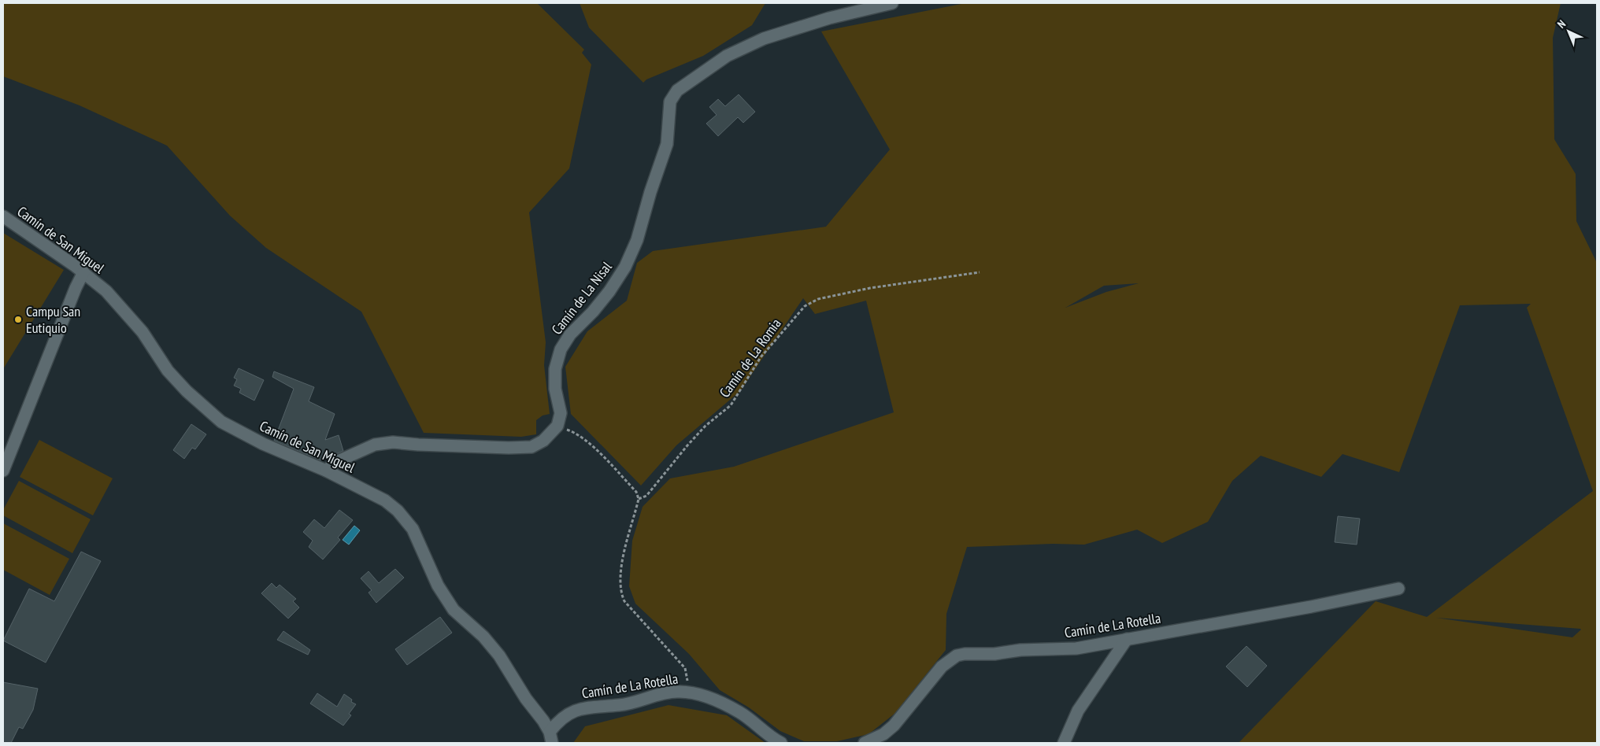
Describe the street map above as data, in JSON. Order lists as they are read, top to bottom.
{
  "streets": {
    "street": ["Camín de San Miguel", "Camín de La Nisal", "Camín de La Rotella"],
    "path": ["Camín de La Romia"]
  },
  "crossings": [
    ["Camín de San Miguel", "Camín de La Rotella"]
  ],
  "places": ["Campu San Eutiquio"],
  "north": "top left"
}
